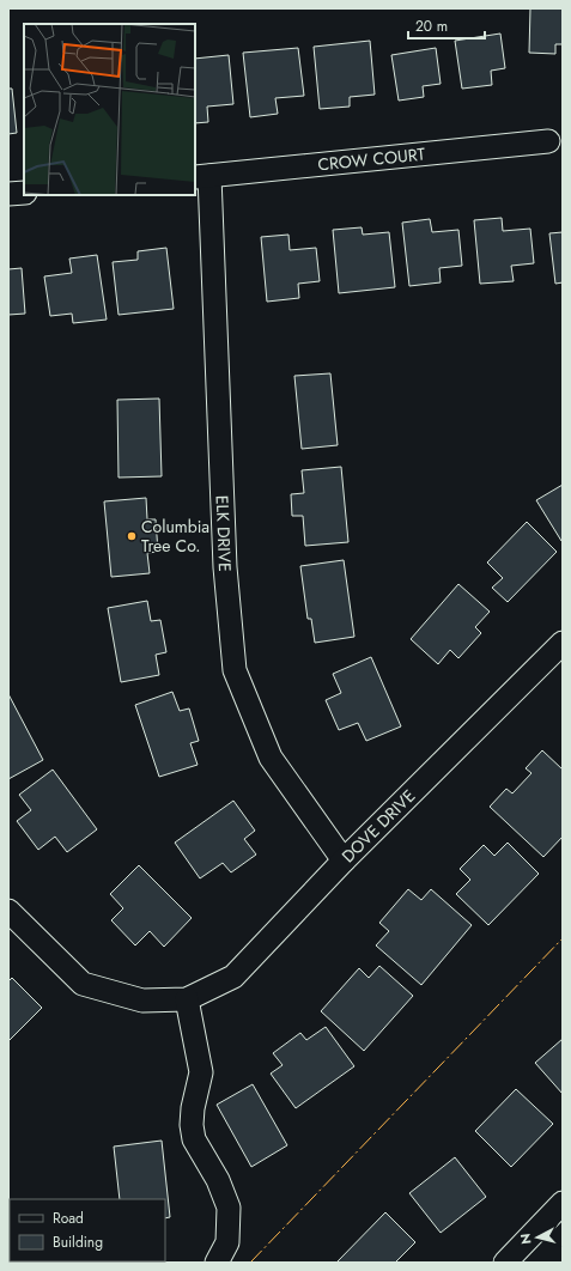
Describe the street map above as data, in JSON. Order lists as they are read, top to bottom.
{
  "streets": {
    "street": ["CROW COURT", "ELK DRIVE", "DOVE DRIVE"]
  },
  "crossings": [
    ["CROW COURT", "ELK DRIVE"],
    ["ELK DRIVE", "DOVE DRIVE"]
  ],
  "places": ["Columbia Tree Co."],
  "legend": ["Road", "Building"],
  "scale_bar": "20 m",
  "north": "left"
}
